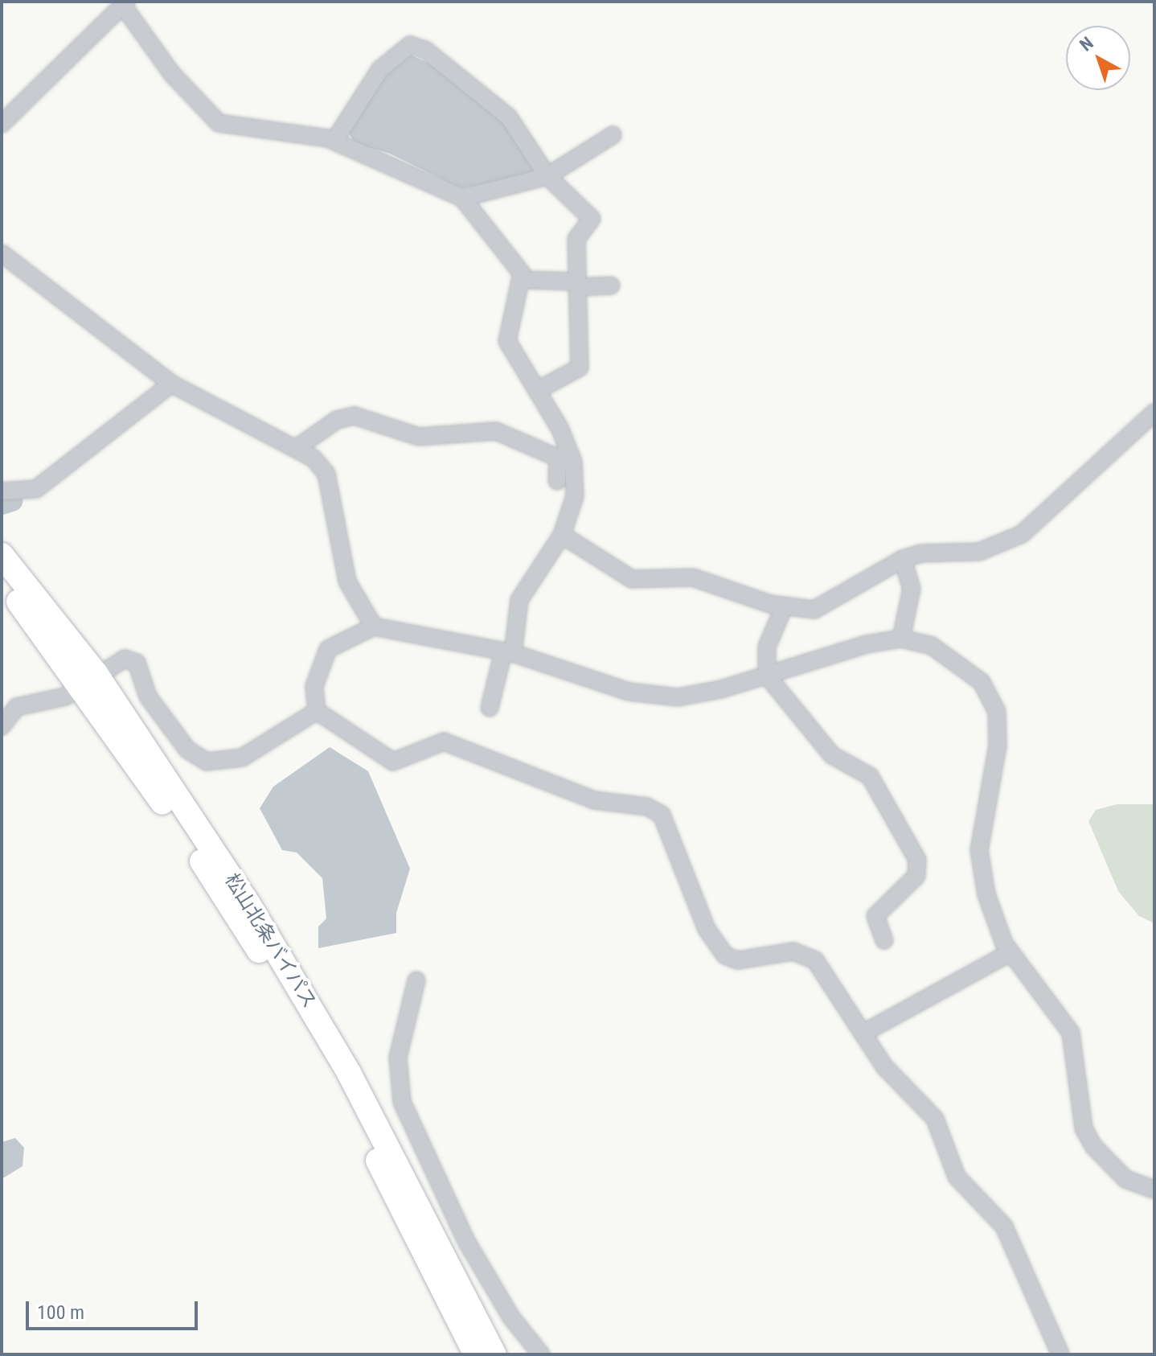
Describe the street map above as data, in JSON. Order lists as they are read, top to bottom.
{
  "streets": {
    "highway": ["松山北条バイパス"]
  },
  "scale_bar": "100 m",
  "north": "top left"
}
